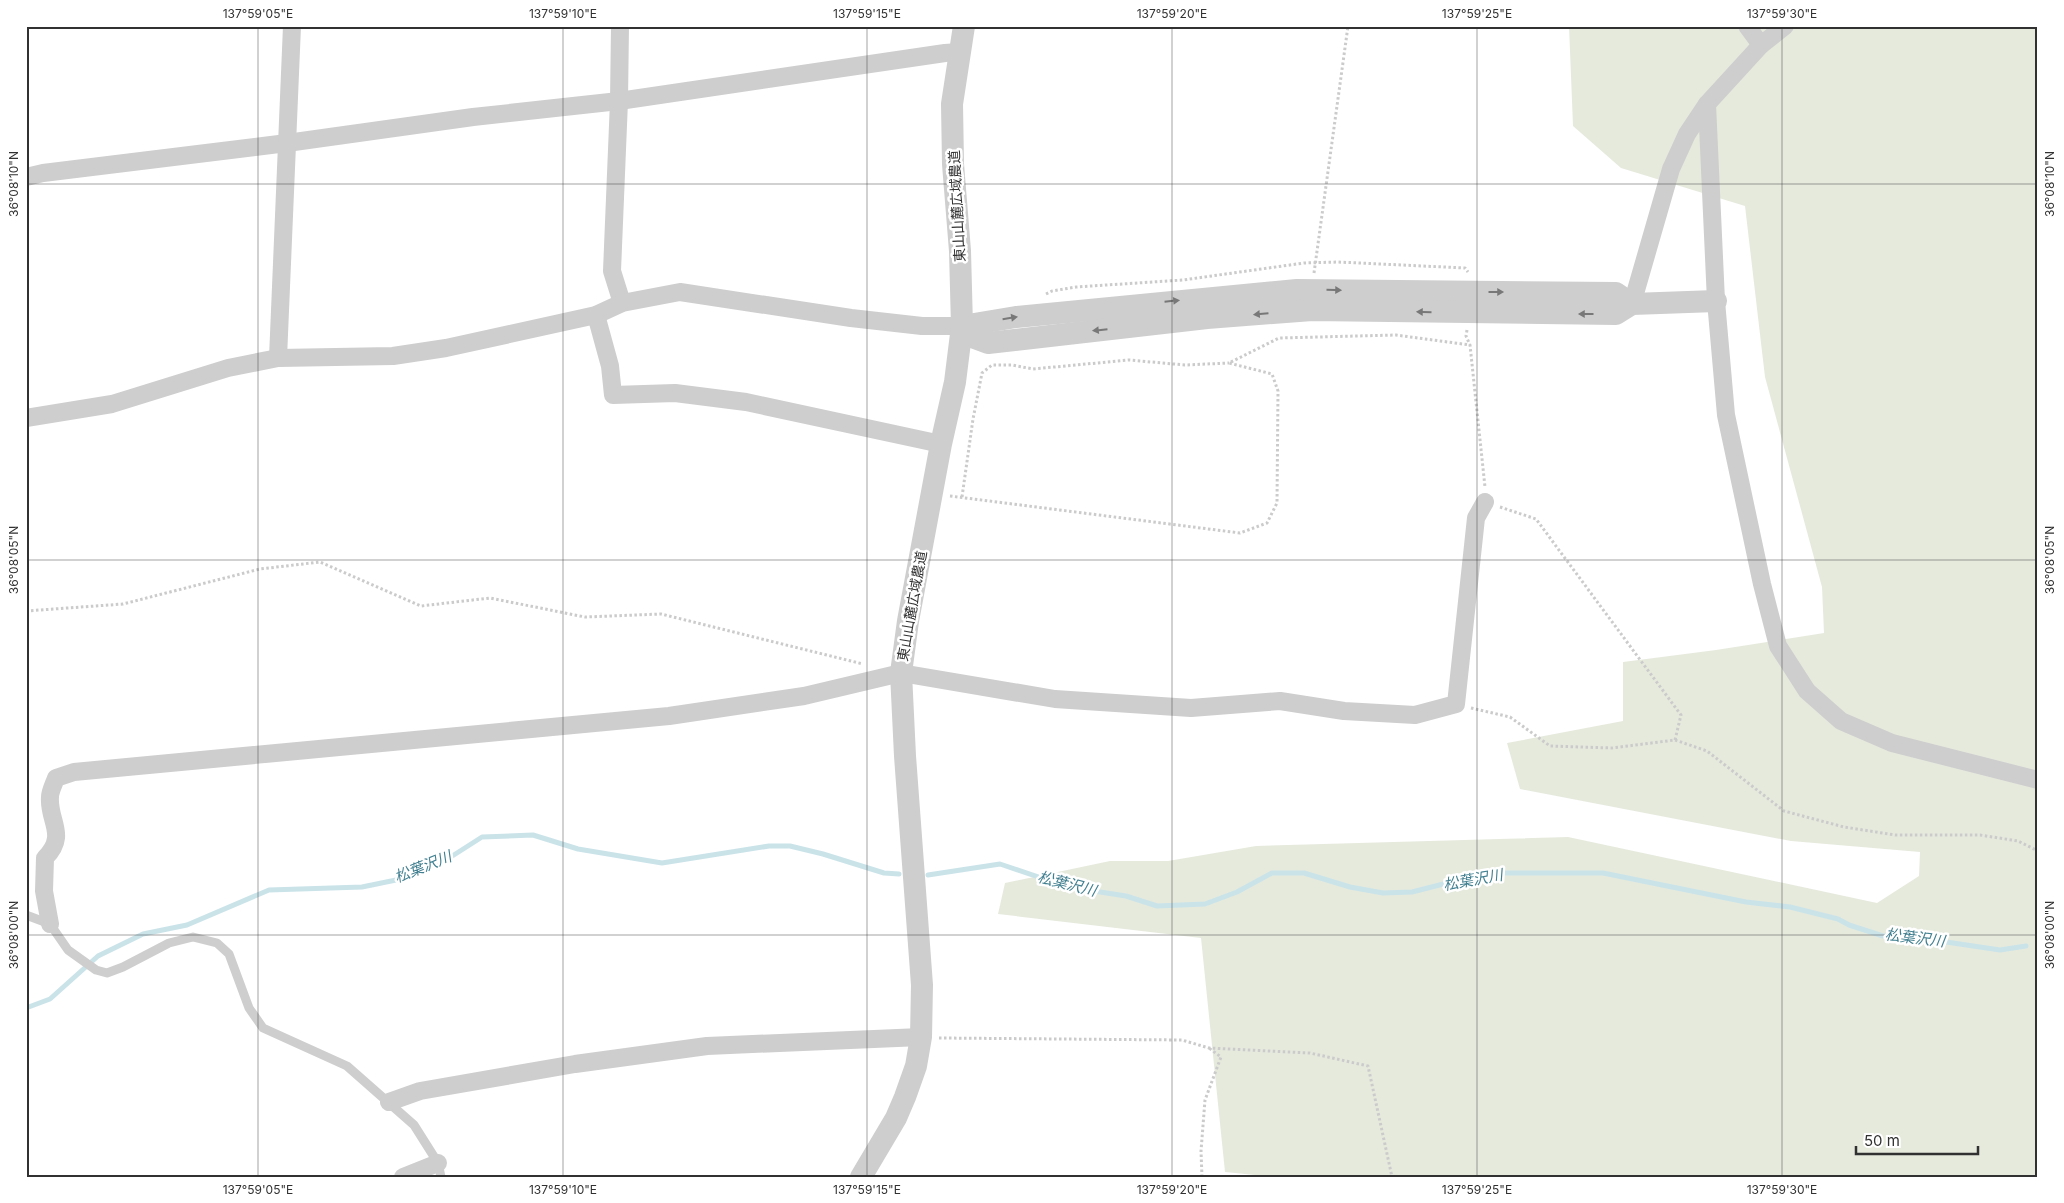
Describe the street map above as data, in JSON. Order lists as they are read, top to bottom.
{
  "streets": {
    "street": ["東山山麓広域農道"]
  },
  "water": ["松葉沢川"],
  "scale_bar": "50 m",
  "coordinates": [
    "137°59'05\"E",
    "137°59'10\"E",
    "137°59'15\"E",
    "137°59'20\"E",
    "137°59'25\"E",
    "137°59'30\"E",
    "36°08'10\"N",
    "36°08'05\"N",
    "36°08'00\"N"
  ]
}
